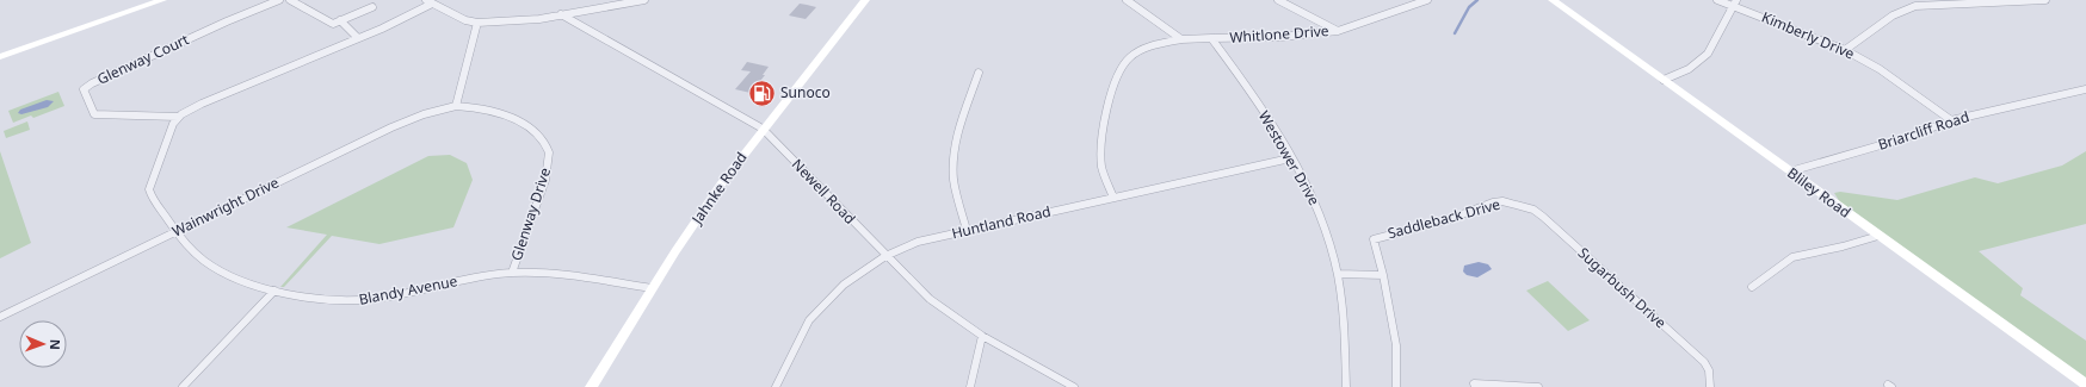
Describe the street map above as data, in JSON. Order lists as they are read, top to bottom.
{
  "streets": {
    "street": [
      "Whitlone Drive",
      "Kimberly Drive",
      "Glenway Court",
      "Briarcliff Road",
      "Westower Drive",
      "Jahnke Road",
      "Newell Road",
      "Bliley Road",
      "Wainwright Drive",
      "Glenway Drive",
      "Saddleback Drive",
      "Huntland Road",
      "Sugarbush Drive",
      "Blandy Avenue"
    ]
  },
  "crossings": [
    ["Whitlone Drive", "Westower Drive"],
    ["Kimberly Drive", "Briarcliff Road"],
    ["Glenway Court", "Blandy Avenue"],
    ["Briarcliff Road", "Bliley Road"],
    ["Westower Drive", "Huntland Road"],
    ["Jahnke Road", "Newell Road"],
    ["Jahnke Road", "Blandy Avenue"],
    ["Newell Road", "Huntland Road"],
    ["Wainwright Drive", "Glenway Drive"],
    ["Wainwright Drive", "Blandy Avenue"],
    ["Glenway Drive", "Blandy Avenue"],
    ["Saddleback Drive", "Sugarbush Drive"]
  ],
  "places": {
    "fuel station": ["Sunoco"]
  },
  "north": "right"
}
